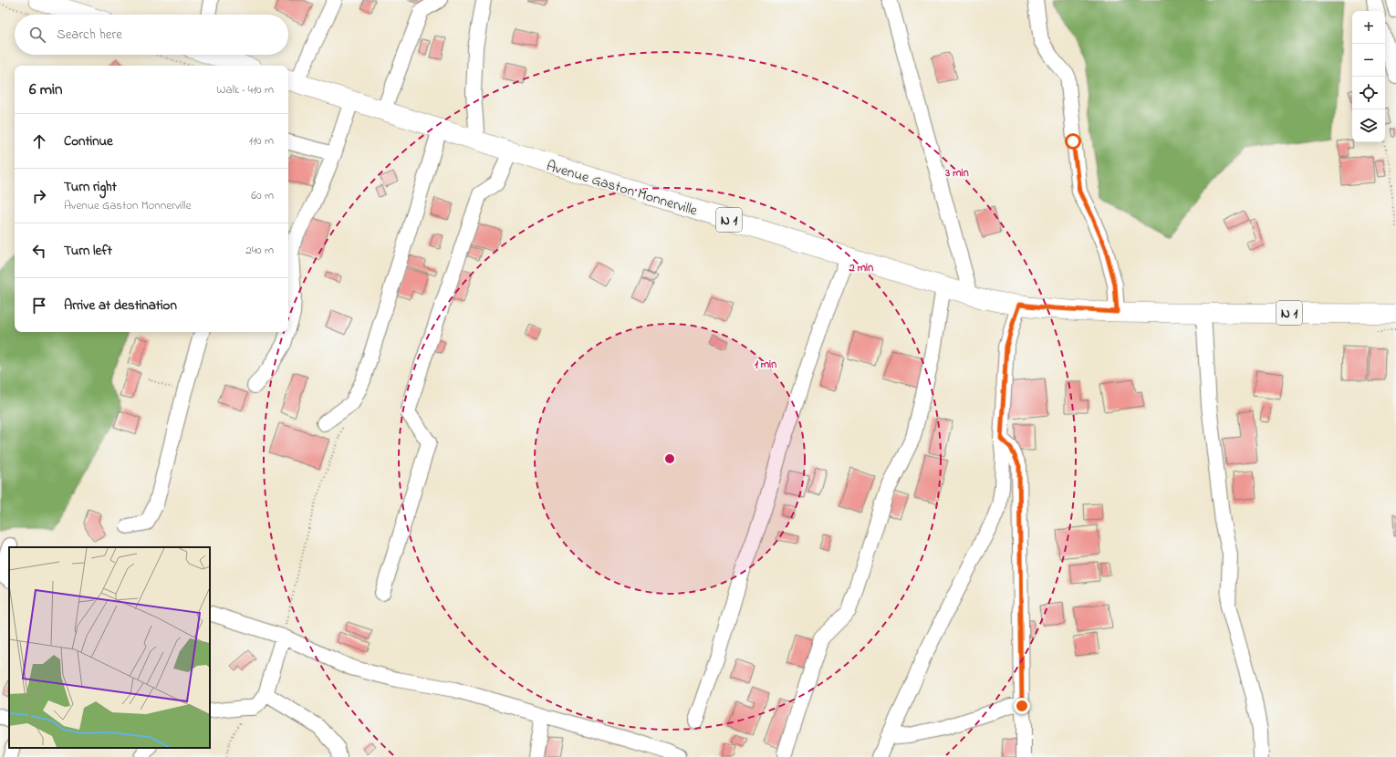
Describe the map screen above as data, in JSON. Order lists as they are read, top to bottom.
{
  "streets": {
    "main road": ["Avenue Gaston Monnerville", "N 1"]
  },
  "page": {
    "map_buttons": ["+", "−"],
    "search": "Search here",
    "heading": ["6 min", "Walk · 410 m"],
    "list": [
      ["Continue", "110 m"],
      ["Turn right", "Avenue Gaston Monnerville", "60 m"],
      ["Turn left", "240 m"],
      "Arrive at destination"
    ]
  },
  "rings": ["3 min", "2 min", "1 min"]
}
